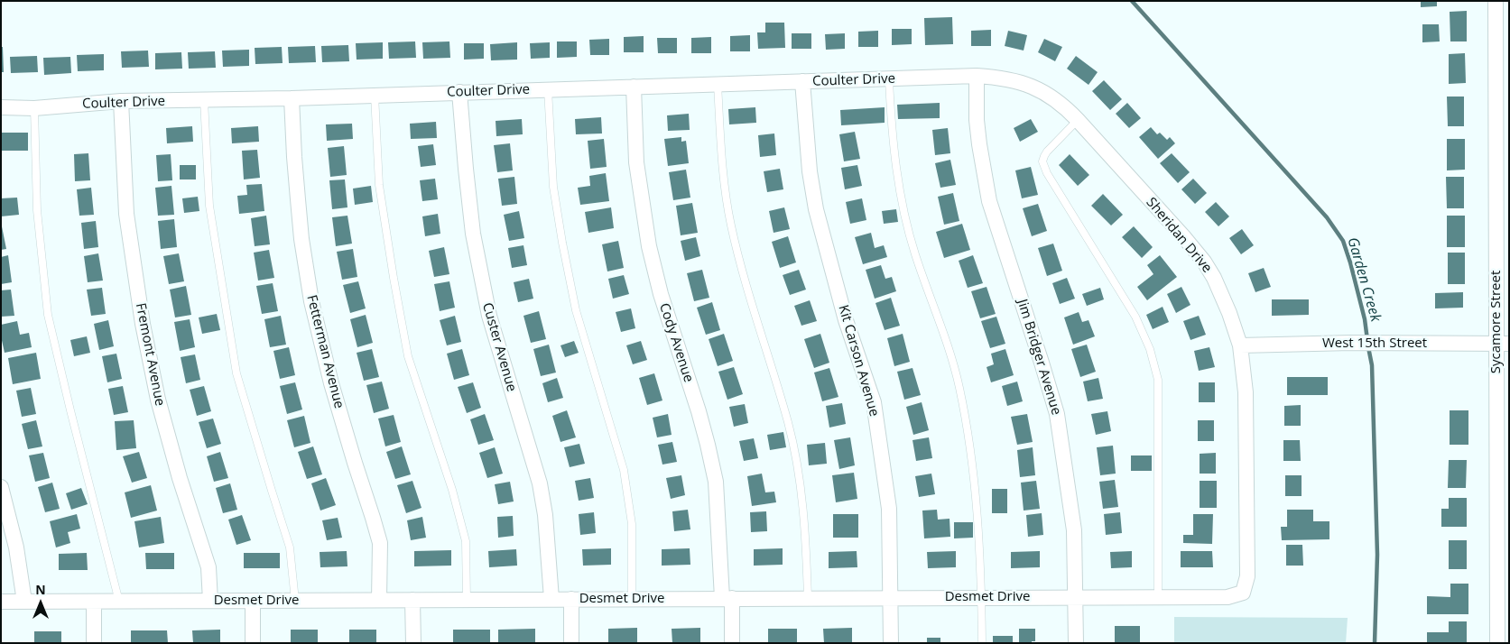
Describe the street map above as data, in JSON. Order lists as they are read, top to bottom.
{
  "streets": {
    "street": [
      "Coulter Drive",
      "Sheridan Drive",
      "Sycamore Street",
      "Cody Avenue",
      "West 15th Street",
      "Custer Avenue",
      "Fetterman Avenue",
      "Fremont Avenue",
      "Jim Bridger Avenue",
      "Kit Carson Avenue",
      "Desmet Drive"
    ]
  },
  "crossings": [
    ["Coulter Drive", "Sheridan Drive"],
    ["Coulter Drive", "Cody Avenue"],
    ["Coulter Drive", "Custer Avenue"],
    ["Coulter Drive", "Fetterman Avenue"],
    ["Coulter Drive", "Fremont Avenue"],
    ["Coulter Drive", "Jim Bridger Avenue"],
    ["Coulter Drive", "Kit Carson Avenue"],
    ["Sheridan Drive", "West 15th Street"],
    ["Sheridan Drive", "Jim Bridger Avenue"],
    ["Sheridan Drive", "Desmet Drive"],
    ["Sycamore Street", "West 15th Street"],
    ["Cody Avenue", "Desmet Drive"],
    ["Custer Avenue", "Desmet Drive"],
    ["Fetterman Avenue", "Desmet Drive"],
    ["Fremont Avenue", "Desmet Drive"],
    ["Jim Bridger Avenue", "Desmet Drive"],
    ["Kit Carson Avenue", "Desmet Drive"]
  ],
  "water": ["Garden Creek"],
  "north": "top"
}
